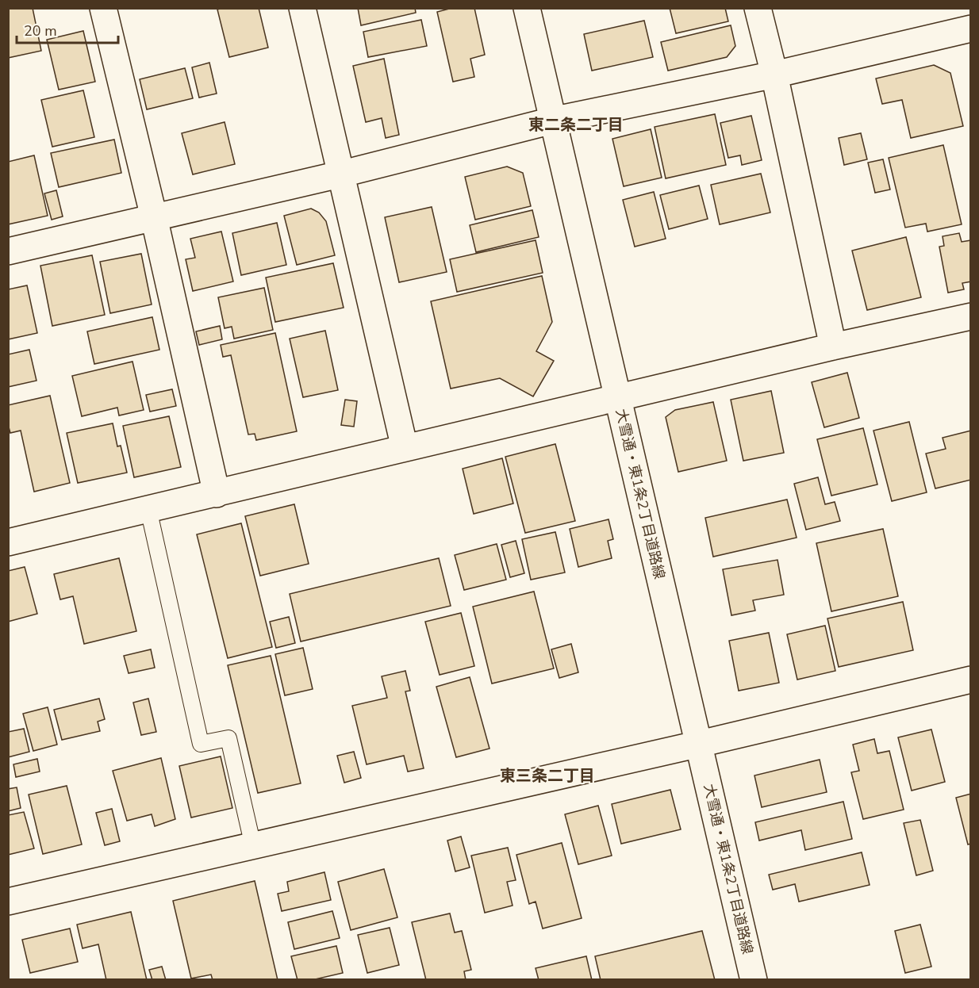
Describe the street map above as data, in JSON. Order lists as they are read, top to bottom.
{
  "streets": {
    "street": ["大雪通・東1条2丁目道路線"]
  },
  "districts": ["東二条二丁目", "東三条二丁目"],
  "scale_bar": "20 m"
}
